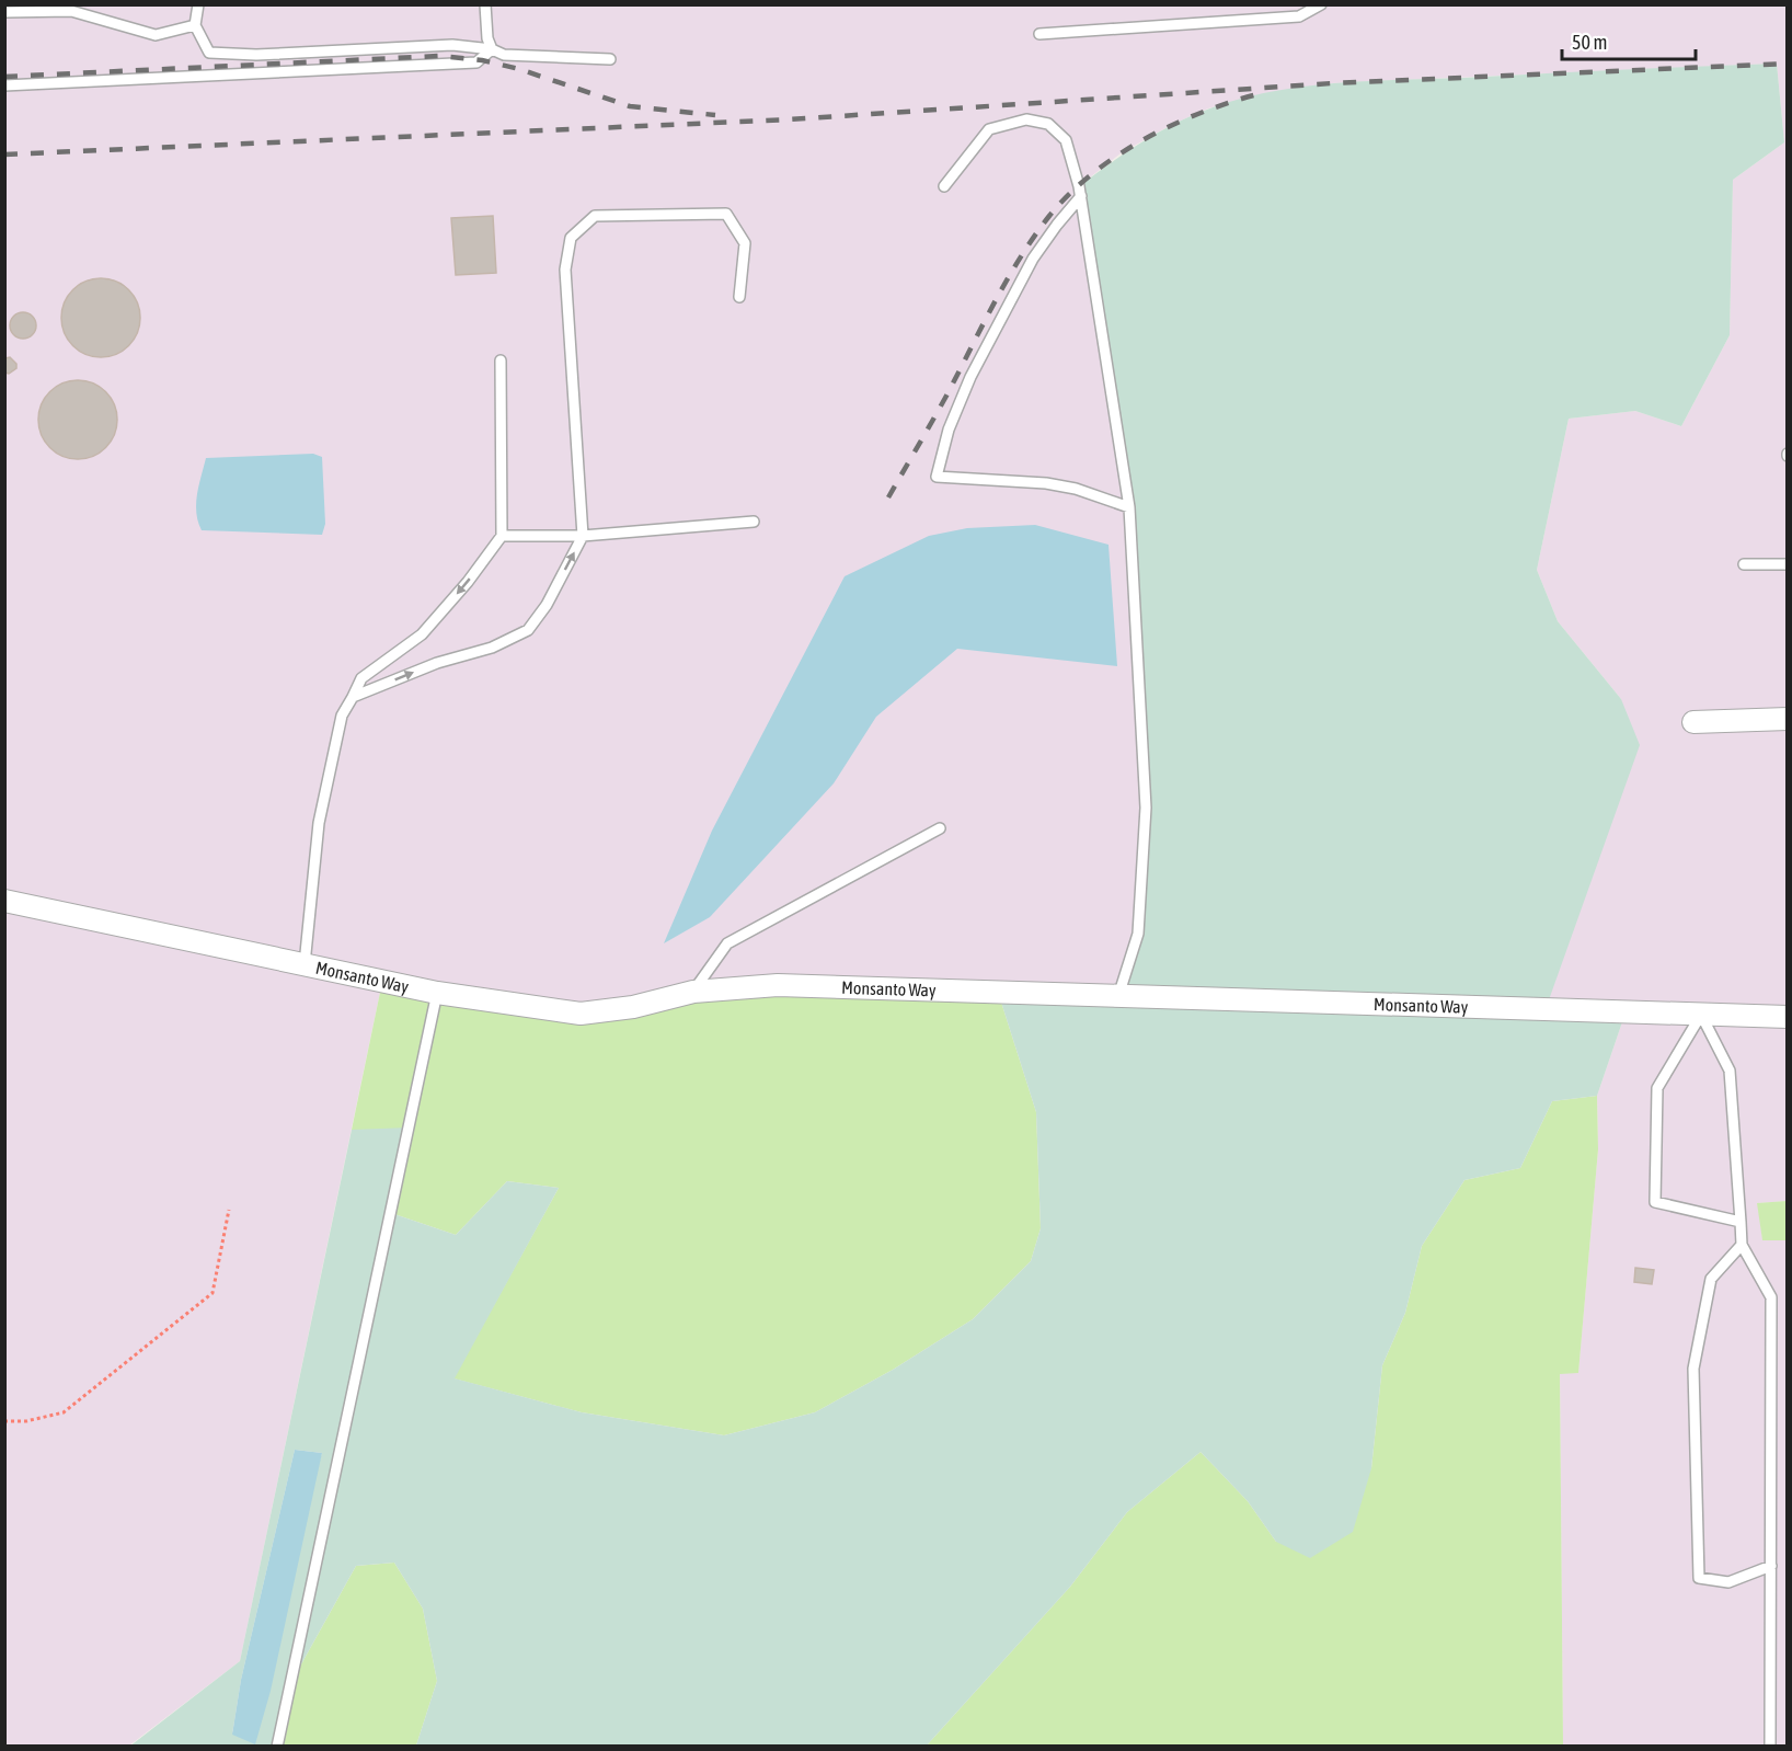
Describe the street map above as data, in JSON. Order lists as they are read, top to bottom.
{
  "streets": {
    "street": ["Monsanto Way"]
  },
  "scale_bar": "50 m"
}
